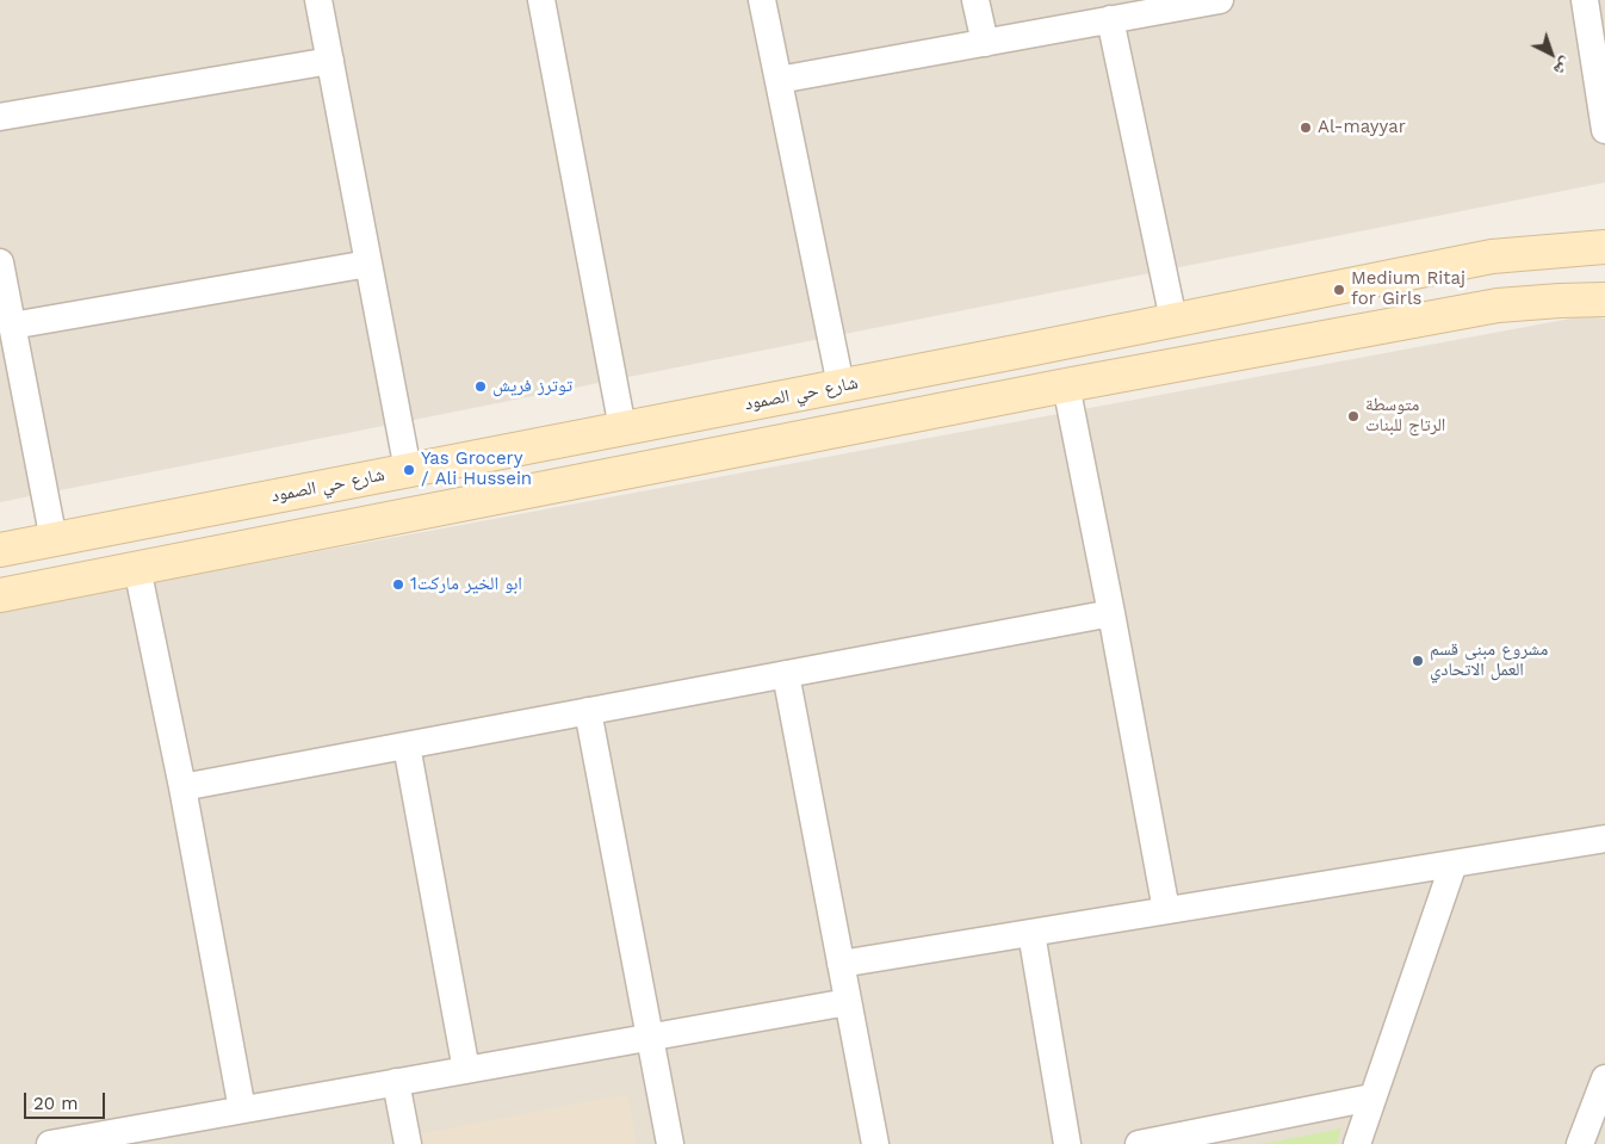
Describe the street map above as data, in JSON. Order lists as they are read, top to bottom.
{
  "streets": {
    "street": ["شارع حي الصمود"]
  },
  "places": [
    "Al-mayyar",
    "Medium Ritaj for Girls",
    "توترز فريش",
    "متوسطة الرتاج للبنات",
    "Yas Grocery / Ali Hussein",
    "ابو الخير ماركت1",
    "مشروع مبنى قسم العمل الاتحادي"
  ],
  "scale_bar": "20 m",
  "north": "bottom right"
}
